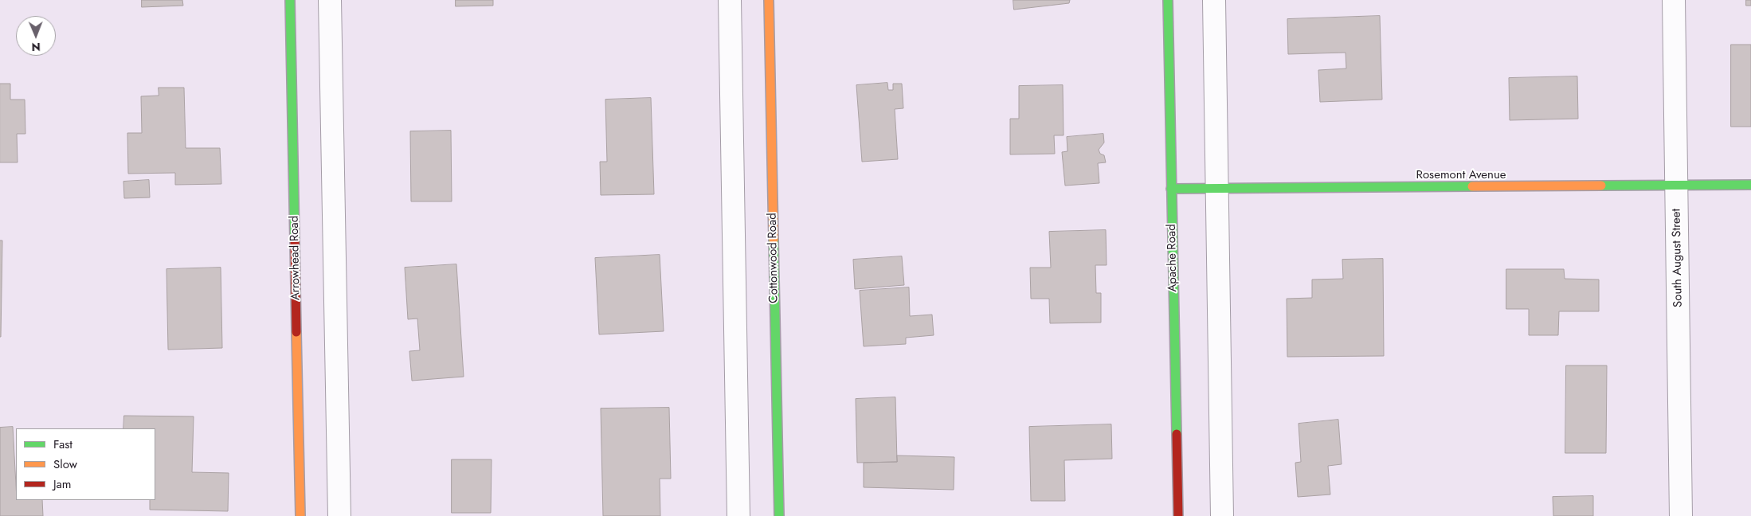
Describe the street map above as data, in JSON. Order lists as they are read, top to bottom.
{
  "streets": {
    "street": [
      "Rosemont Avenue",
      "Arrowhead Road",
      "Cottonwood Road",
      "Apache Road",
      "South August Street"
    ]
  },
  "crossings": [
    ["Rosemont Avenue", "Apache Road"],
    ["Rosemont Avenue", "South August Street"]
  ],
  "legend": ["Fast", "Slow", "Jam"],
  "north": "bottom"
}
